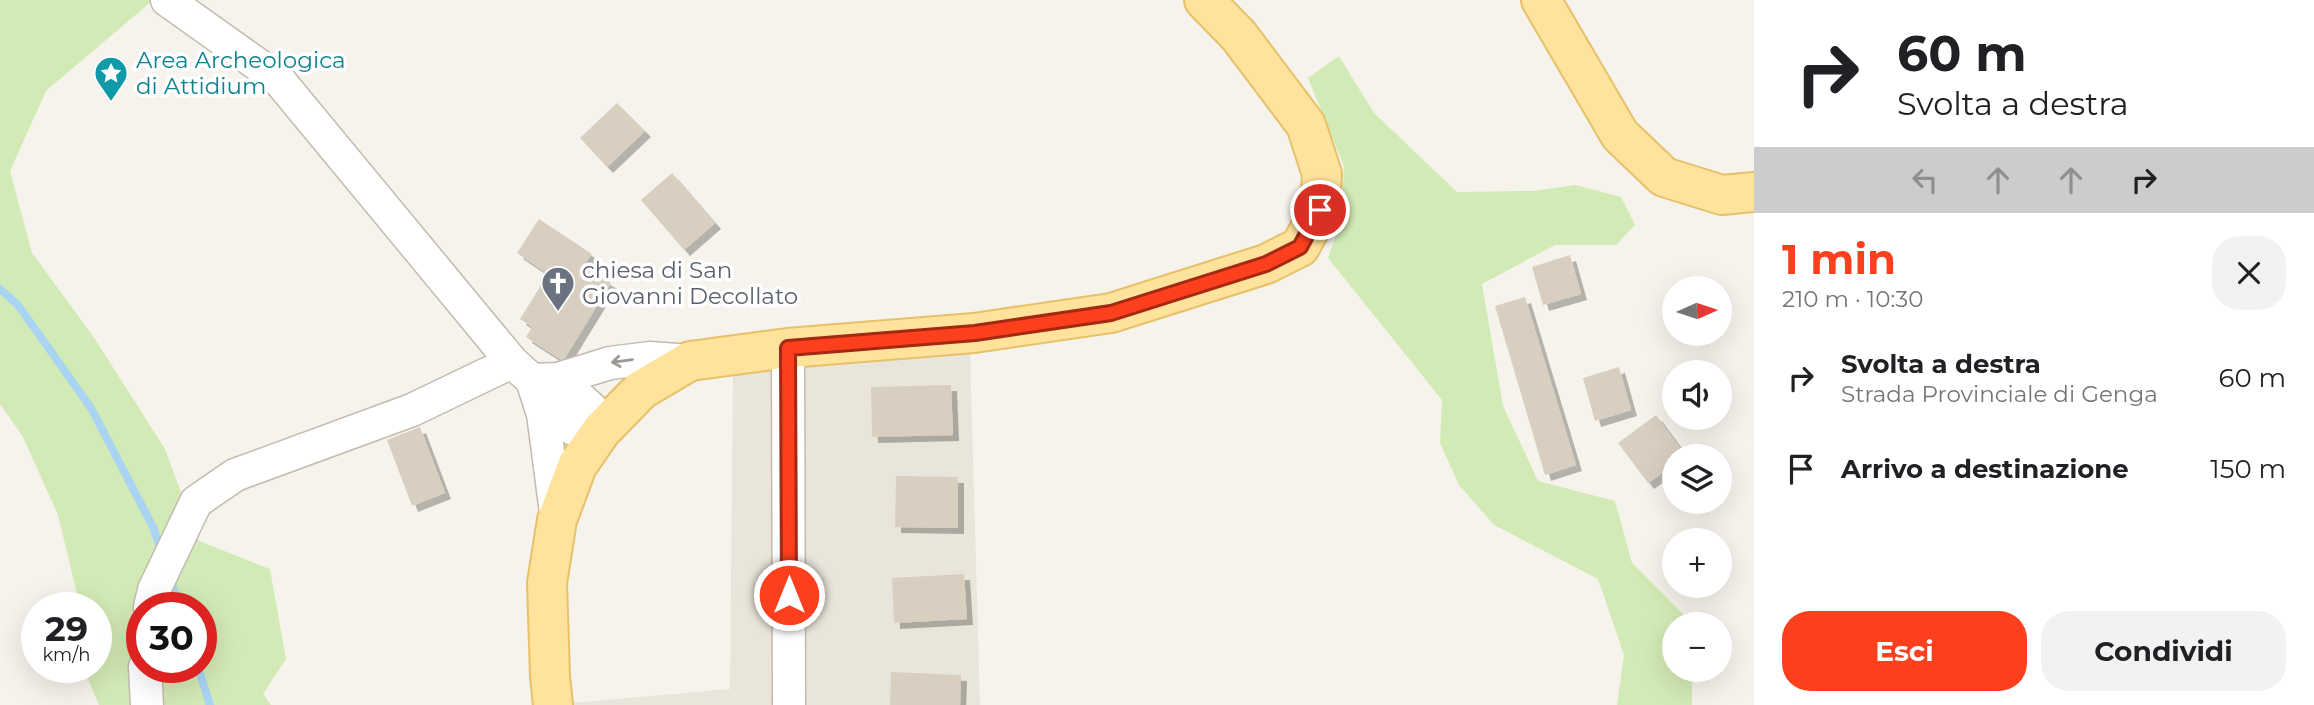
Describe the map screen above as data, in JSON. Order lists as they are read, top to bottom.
{
  "places": {
    "place": ["Area Archeologica di Attidium"],
    "church": ["chiesa di San Giovanni Decollato"]
  },
  "north": "right",
  "page": {
    "turn": ["60 m", "Svolta a destra"],
    "heading": ["1 min", "210 m · 10:30"],
    "map_buttons": ["+", "−"],
    "list": [
      {
        "name": "Svolta a destra",
        "note": "Strada Provinciale di Genga",
        "value": "60 m"
      },
      {
        "name": "Arrivo a destinazione",
        "value": "150 m"
      }
    ],
    "speed": "29 km/h",
    "limit": "30",
    "buttons": ["Esci", "Condividi"]
  }
}
